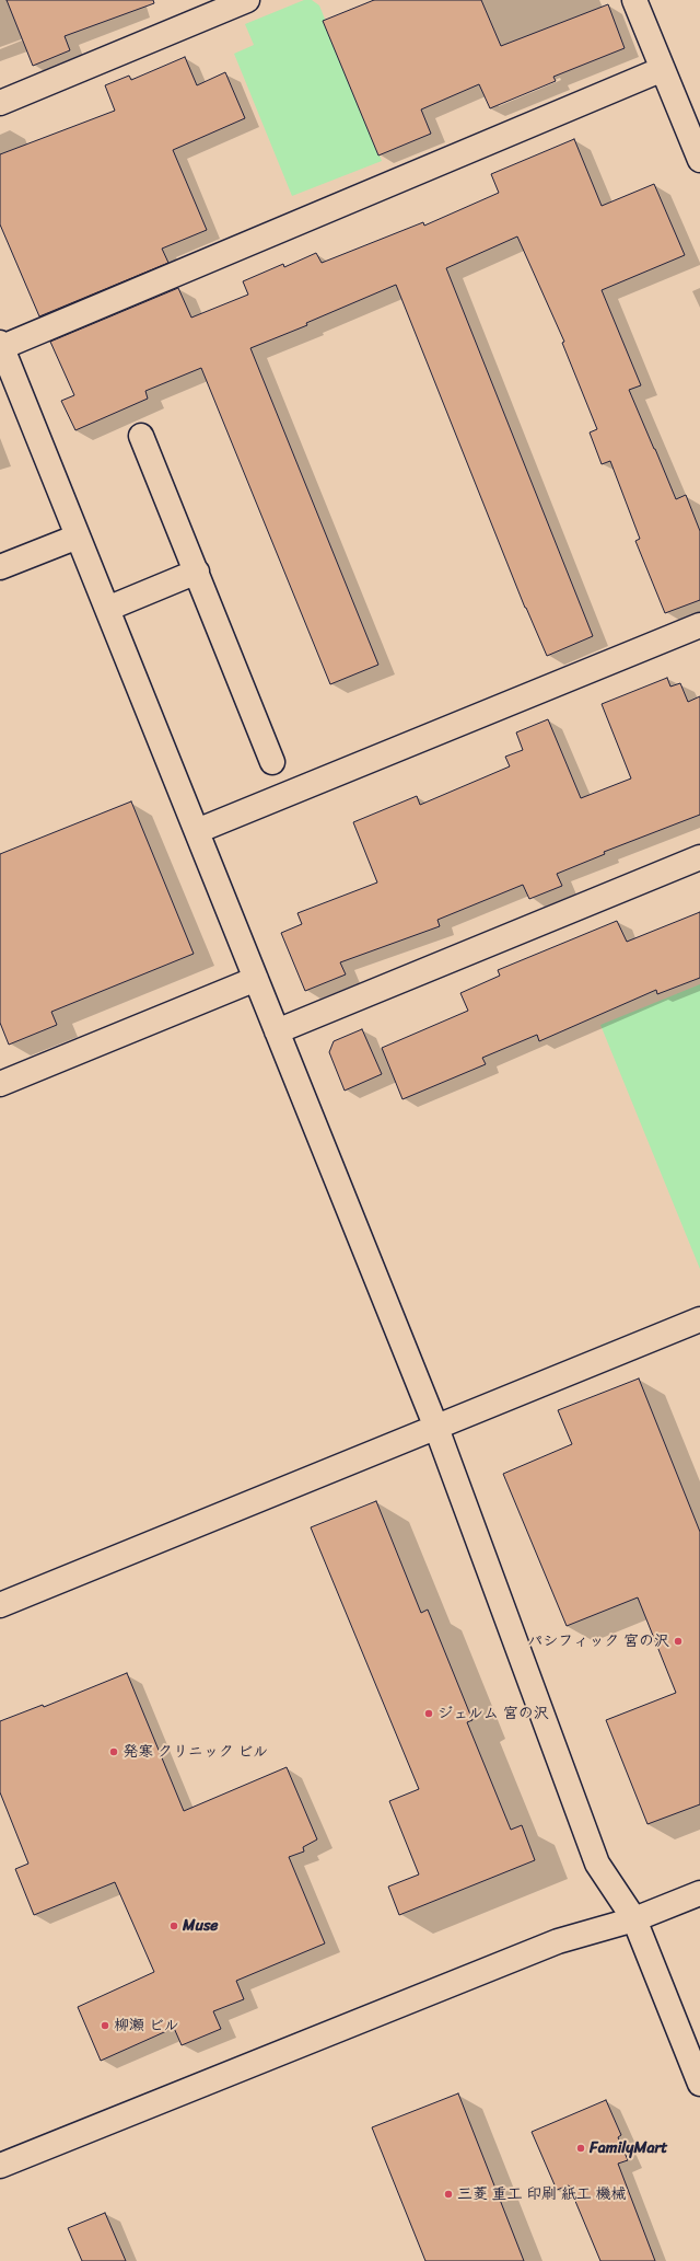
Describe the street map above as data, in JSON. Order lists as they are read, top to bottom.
{
  "places": [
    "パシフィック 宮の沢",
    "ジェルム 宮の沢",
    "発寒 クリニック ビル",
    "Muse",
    "柳瀬 ビル",
    "FamilyMart",
    "三菱 重工 印刷 紙工 機械"
  ]
}
